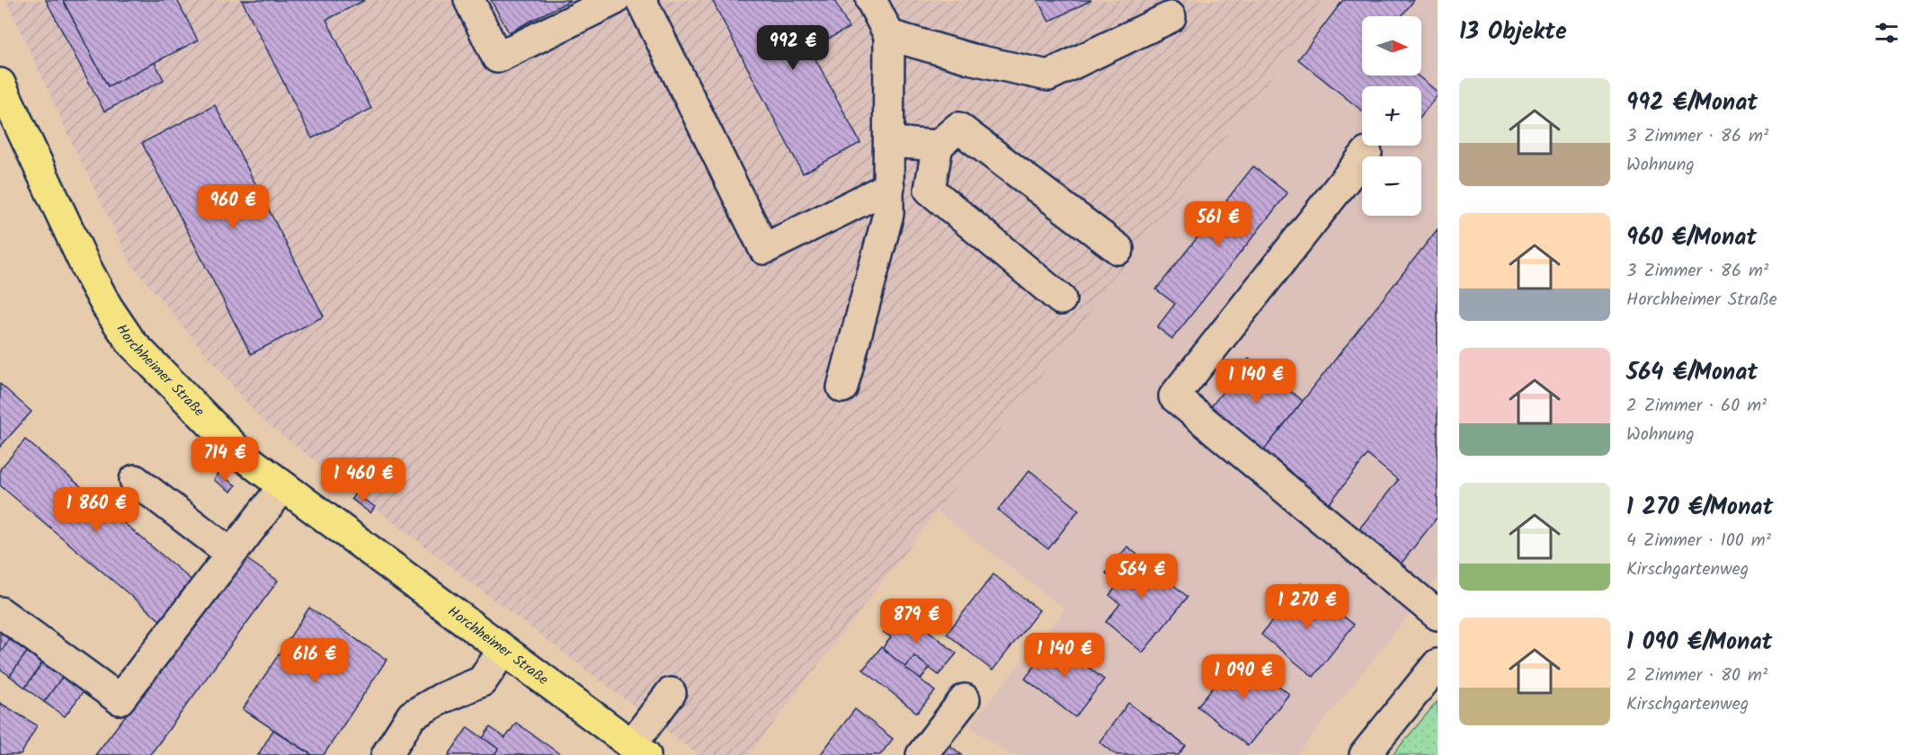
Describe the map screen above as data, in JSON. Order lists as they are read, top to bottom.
{
  "streets": {
    "main road": ["Horchheimer Straße"]
  },
  "north": "right",
  "page": {
    "heading": "13 Objekte",
    "map_buttons": ["+", "−"],
    "price": [
      "992 €",
      "960 €",
      "561 €",
      "1 140 €",
      "714 €",
      "1 460 €",
      "1 860 €",
      "564 €",
      "1 270 €",
      "879 €",
      "1 140 €",
      "616 €",
      "1 090 €"
    ],
    "list": [
      {
        "name": "992 €/Monat",
        "note": "3 Zimmer · 86 m² · Wohnung"
      },
      {
        "name": "960 €/Monat",
        "note": "3 Zimmer · 86 m² · Horchheimer Straße"
      },
      {
        "name": "564 €/Monat",
        "note": "2 Zimmer · 60 m² · Wohnung"
      },
      {
        "name": "1 270 €/Monat",
        "note": "4 Zimmer · 100 m² · Kirschgartenweg"
      },
      {
        "name": "1 090 €/Monat",
        "note": "2 Zimmer · 80 m² · Kirschgartenweg"
      }
    ]
  }
}
